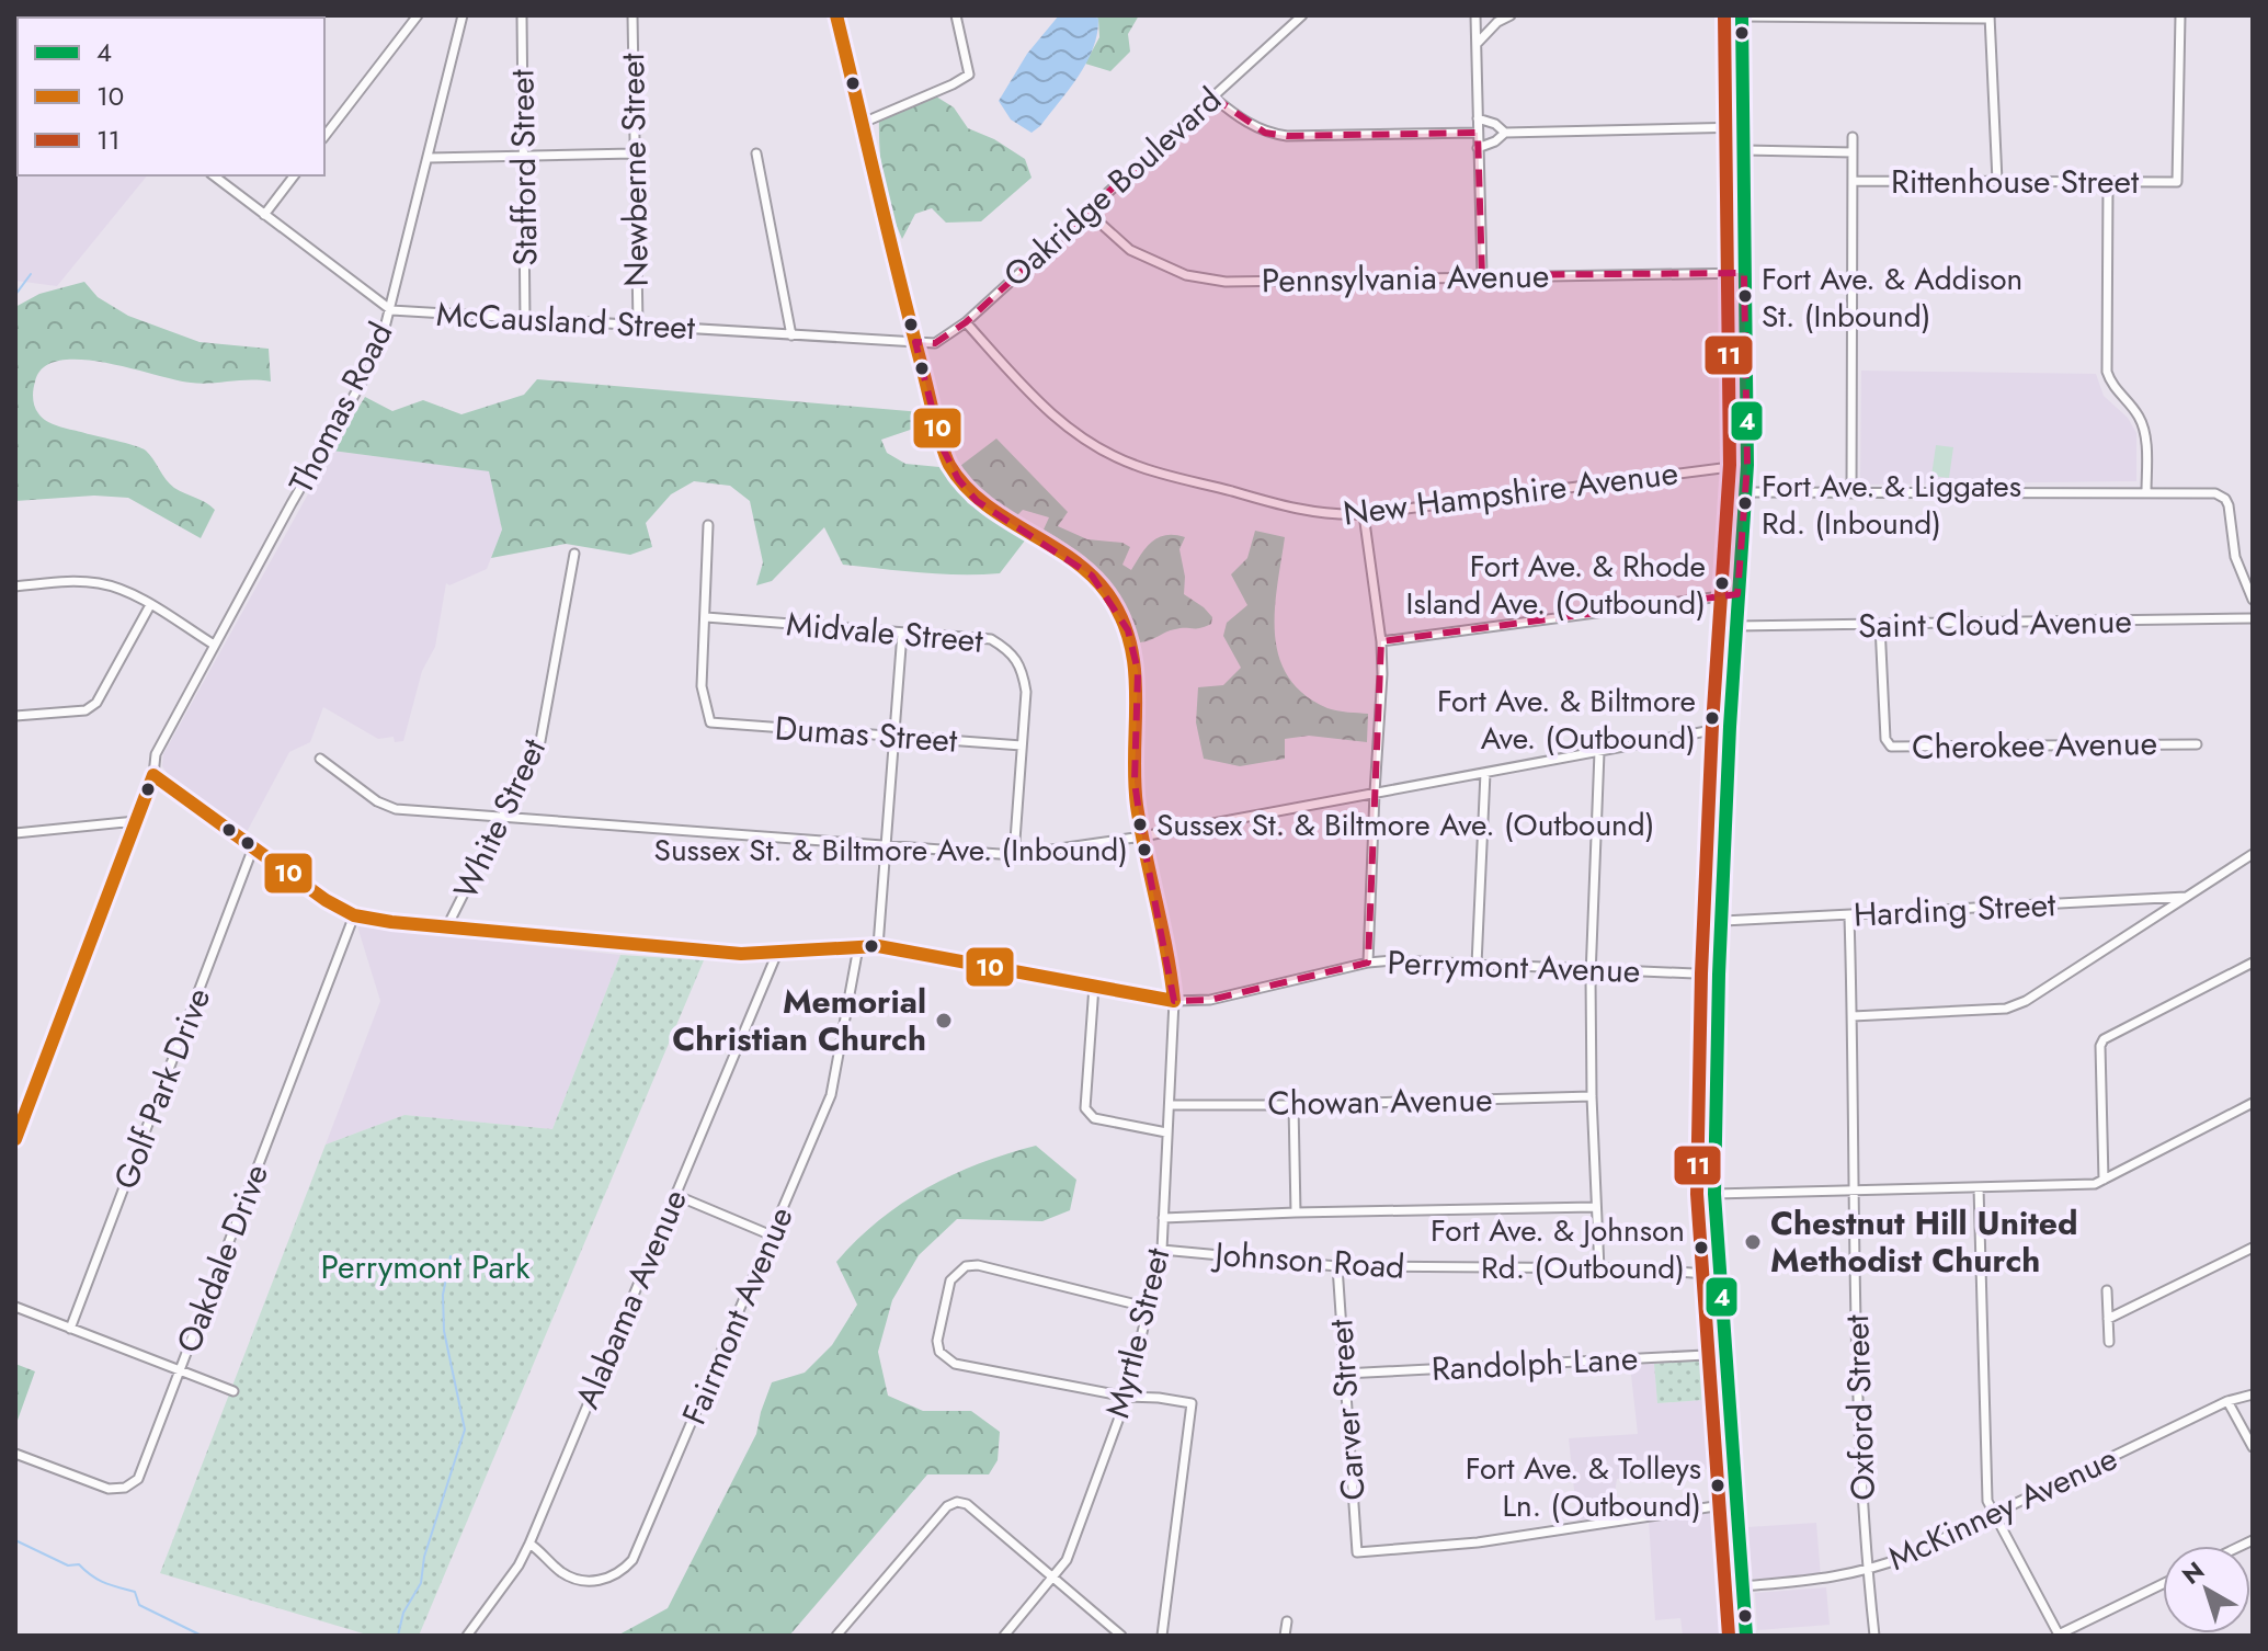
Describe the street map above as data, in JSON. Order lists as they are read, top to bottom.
{
  "streets": {
    "street": [
      "Stafford Street",
      "Newberne Street",
      "Rittenhouse Street",
      "Oakridge Boulevard",
      "Pennsylvania Avenue",
      "McCausland Street",
      "Thomas Road",
      "New Hampshire Avenue",
      "Saint Cloud Avenue",
      "Midvale Street",
      "Dumas Street",
      "Cherokee Avenue",
      "White Street",
      "Harding Street",
      "Perrymont Avenue",
      "Golf Park Drive",
      "Chowan Avenue",
      "Oakdale Drive",
      "Johnson Road",
      "Alabama Avenue",
      "Fairmont Avenue",
      "Myrtle Street",
      "Randolph Lane",
      "Oxford Street",
      "Carver Street",
      "McKinney Avenue"
    ]
  },
  "crossings": [
    ["Stafford Street", "McCausland Street"],
    ["Newberne Street", "McCausland Street"],
    ["Oakridge Boulevard", "Pennsylvania Avenue"],
    ["Oakridge Boulevard", "McCausland Street"],
    ["Oakridge Boulevard", "New Hampshire Avenue"],
    ["Oakridge Boulevard", "Myrtle Street"],
    ["McCausland Street", "Thomas Road"],
    ["McCausland Street", "Myrtle Street"],
    ["Thomas Road", "Perrymont Avenue"],
    ["Saint Cloud Avenue", "Cherokee Avenue"],
    ["Midvale Street", "Dumas Street"],
    ["White Street", "Perrymont Avenue"],
    ["Harding Street", "Oxford Street"],
    ["Perrymont Avenue", "Golf Park Drive"],
    ["Perrymont Avenue", "Oakdale Drive"],
    ["Perrymont Avenue", "Alabama Avenue"],
    ["Perrymont Avenue", "Fairmont Avenue"],
    ["Perrymont Avenue", "Myrtle Street"],
    ["Chowan Avenue", "Myrtle Street"],
    ["Johnson Road", "Myrtle Street"],
    ["Johnson Road", "Carver Street"],
    ["Alabama Avenue", "Fairmont Avenue"],
    ["Randolph Lane", "Carver Street"],
    ["Oxford Street", "McKinney Avenue"]
  ],
  "parks": ["Perrymont Park"],
  "places": [
    "Fort Ave. & Addison St. (Inbound)",
    "Fort Ave. & Liggates Rd. (Inbound)",
    "Fort Ave. & Rhode Island Ave. (Outbound)",
    "Fort Ave. & Biltmore Ave. (Outbound)",
    "Sussex St. & Biltmore Ave. (Outbound)",
    "Sussex St. & Biltmore Ave. (Inbound)",
    "Memorial Christian Church",
    "Chestnut Hill United Methodist Church",
    "Fort Ave. & Johnson Rd. (Outbound)",
    "Fort Ave. & Tolleys Ln. (Outbound)"
  ],
  "lines": ["transit line 4", "transit line 10", "transit line 11"],
  "legend": ["4", "10", "11"],
  "north": "top left"
}
